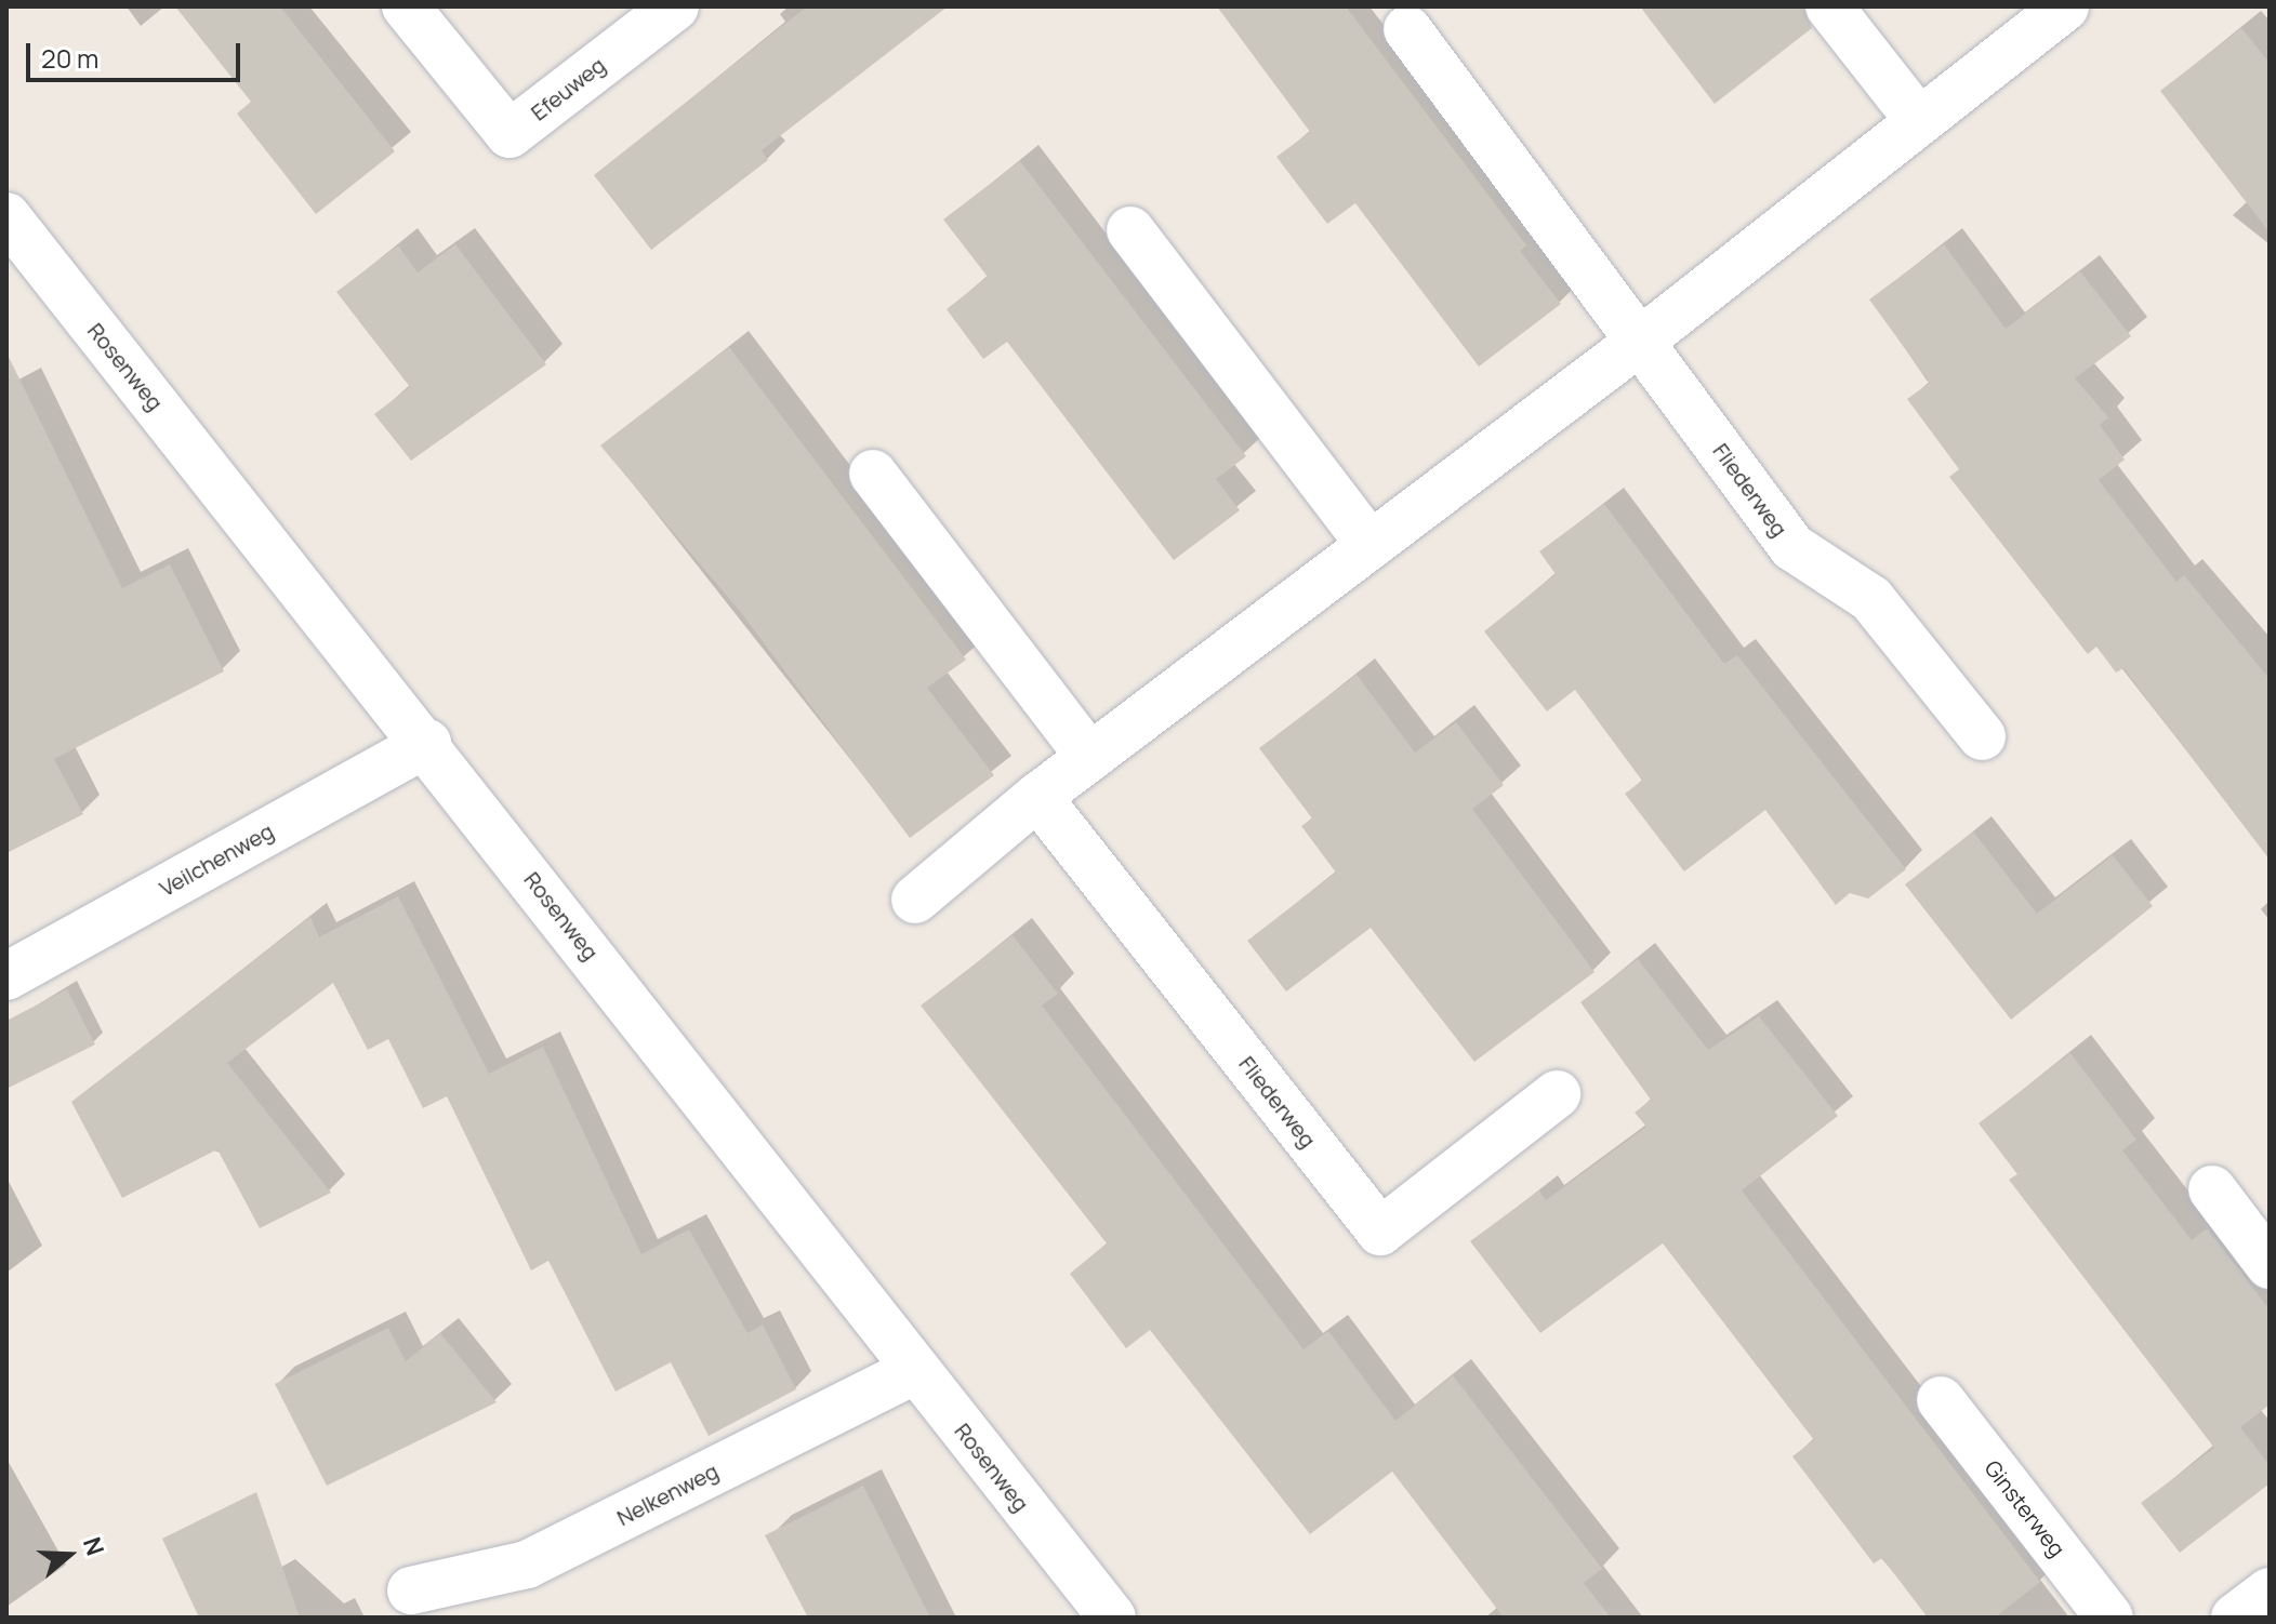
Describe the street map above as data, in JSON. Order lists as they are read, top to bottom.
{
  "streets": {
    "street": [
      "Efeuweg",
      "Rosenweg",
      "Fliederweg",
      "Veilchenweg",
      "Nelkenweg",
      "Ginsterweg"
    ]
  },
  "crossings": [
    ["Rosenweg", "Veilchenweg"],
    ["Rosenweg", "Nelkenweg"]
  ],
  "scale_bar": "20 m",
  "north": "right"
}
